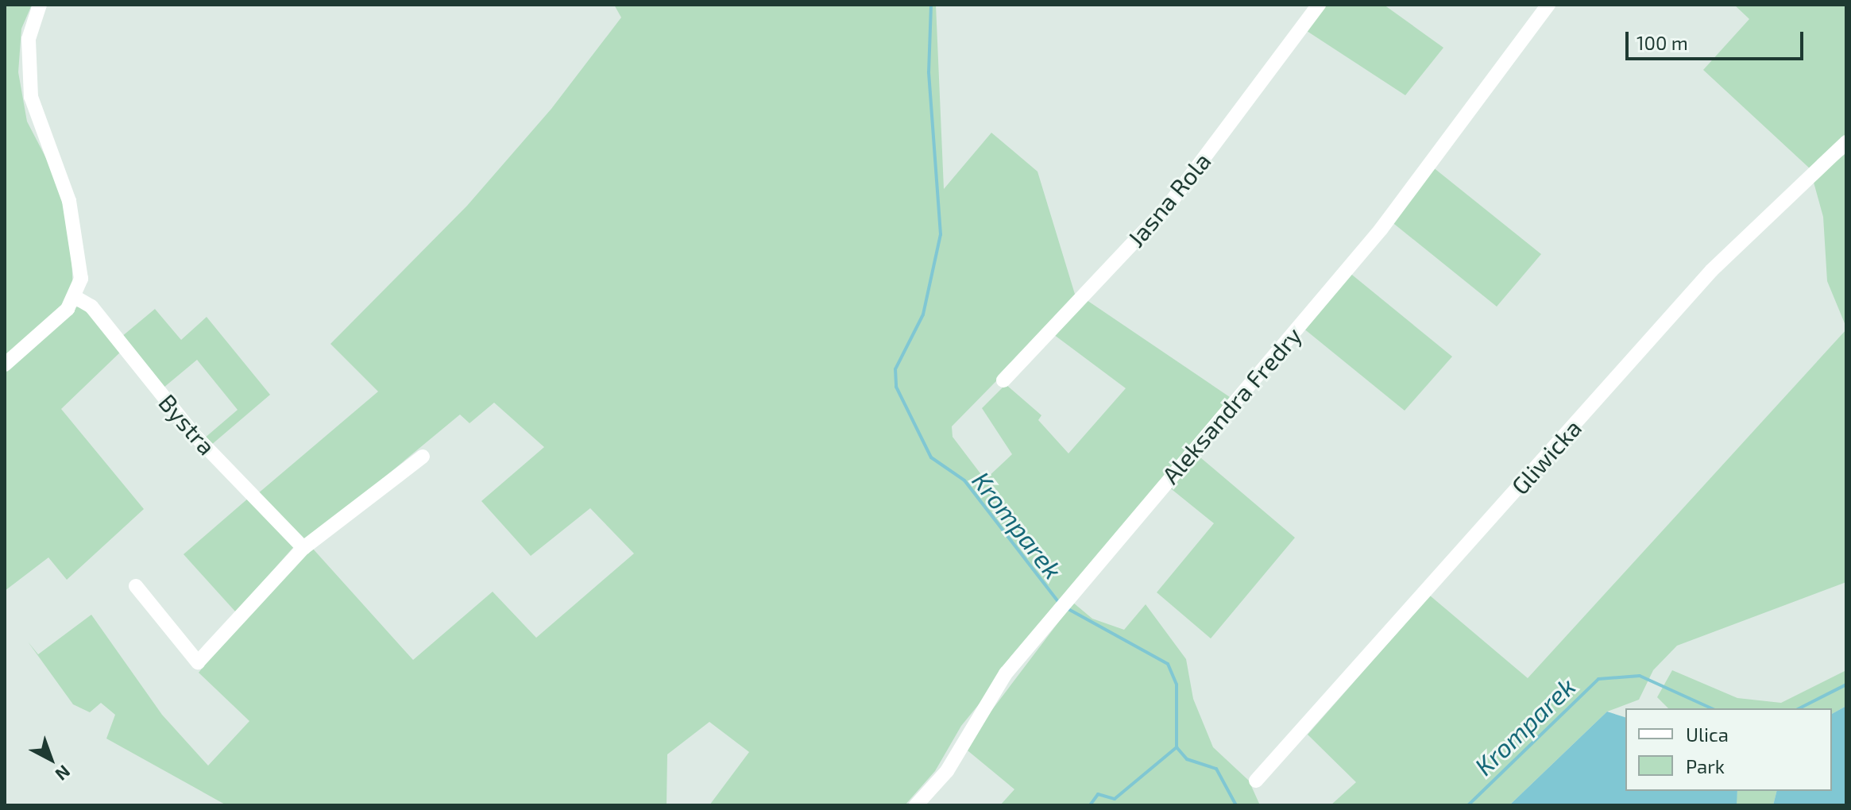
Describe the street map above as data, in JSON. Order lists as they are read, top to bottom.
{
  "streets": {
    "street": [
      "Jasna Rola",
      "Aleksandra Fredry",
      "Bystra",
      "Gliwicka"
    ]
  },
  "water": ["Kromparek"],
  "legend": ["Ulica", "Park"],
  "scale_bar": "100 m",
  "north": "bottom right"
}
